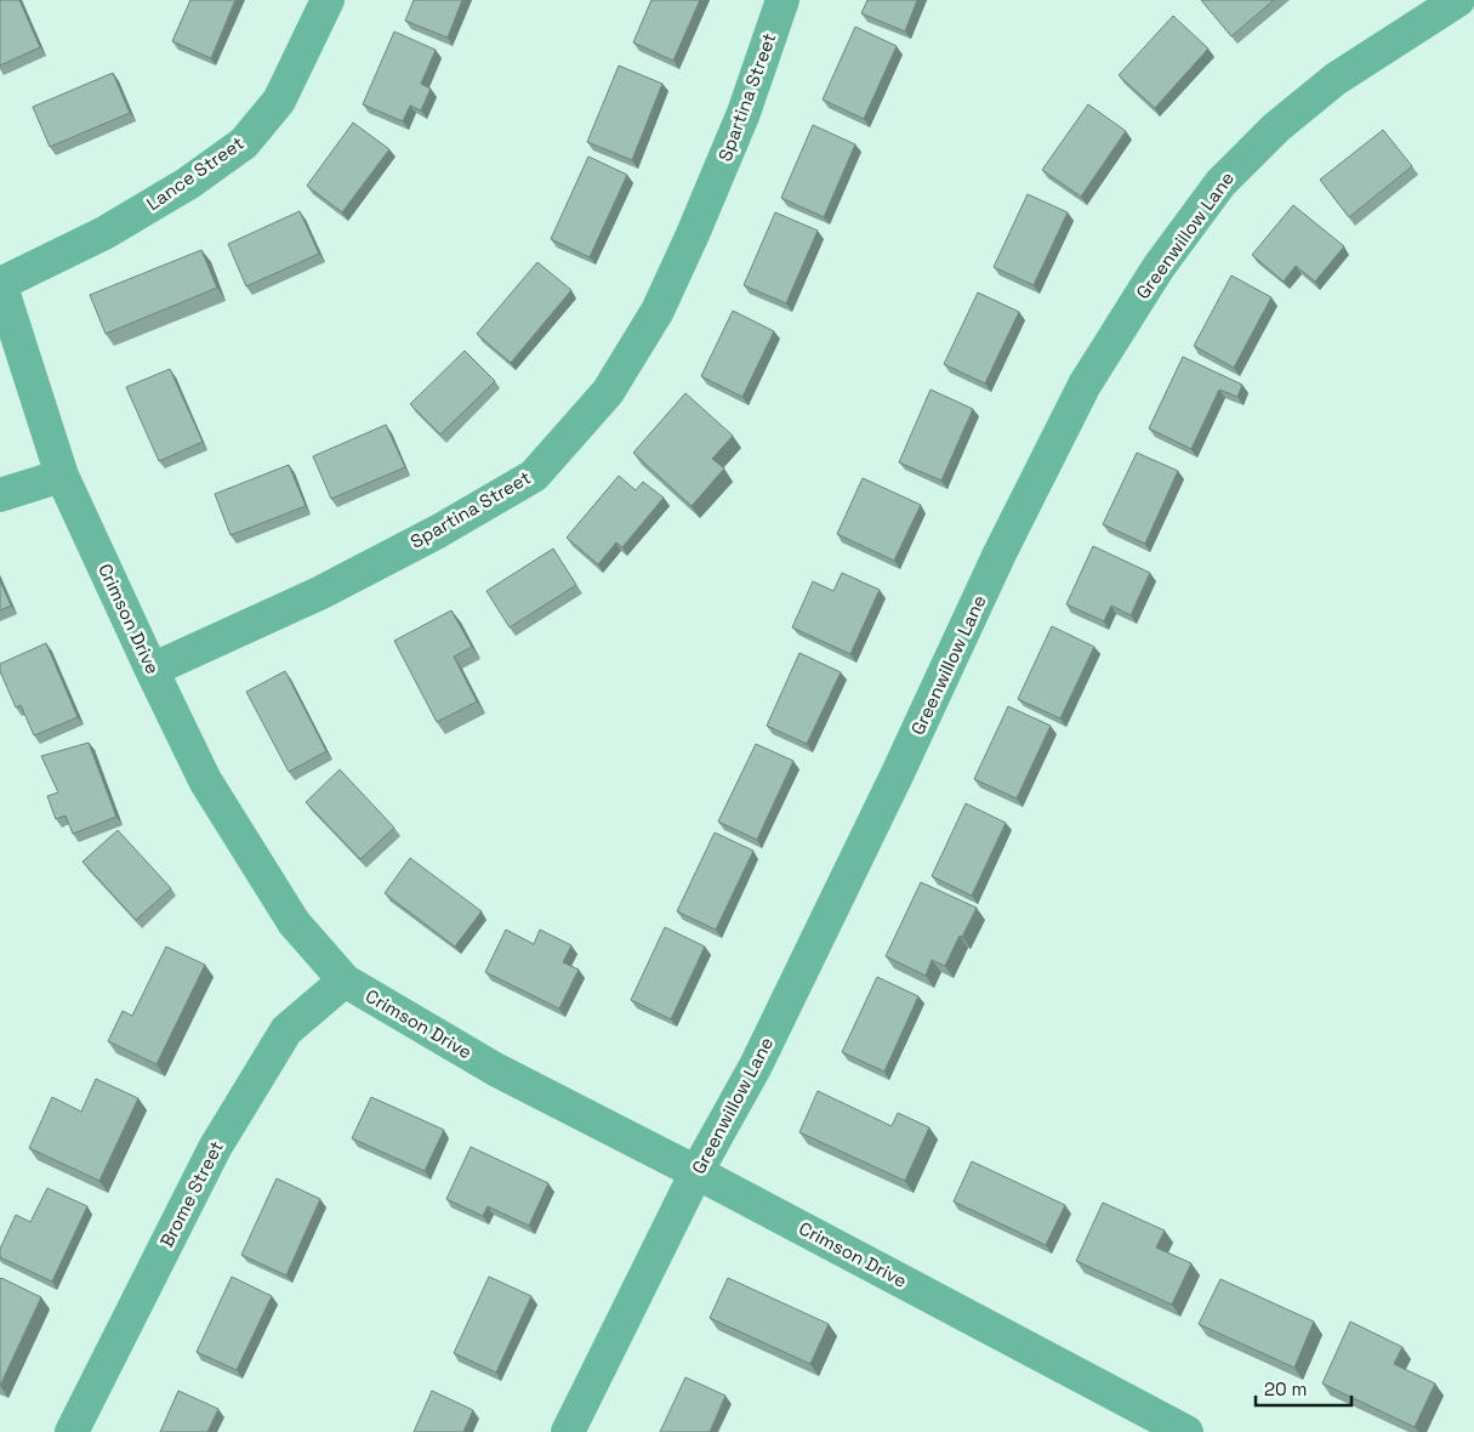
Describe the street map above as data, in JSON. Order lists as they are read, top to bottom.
{
  "streets": {
    "street": [
      "Spartina Street",
      "Lance Street",
      "Greenwillow Lane",
      "Crimson Drive",
      "Brome Street"
    ]
  },
  "crossings": [
    ["Spartina Street", "Crimson Drive"],
    ["Lance Street", "Crimson Drive"],
    ["Greenwillow Lane", "Crimson Drive"],
    ["Crimson Drive", "Brome Street"]
  ],
  "scale_bar": "20 m"
}
